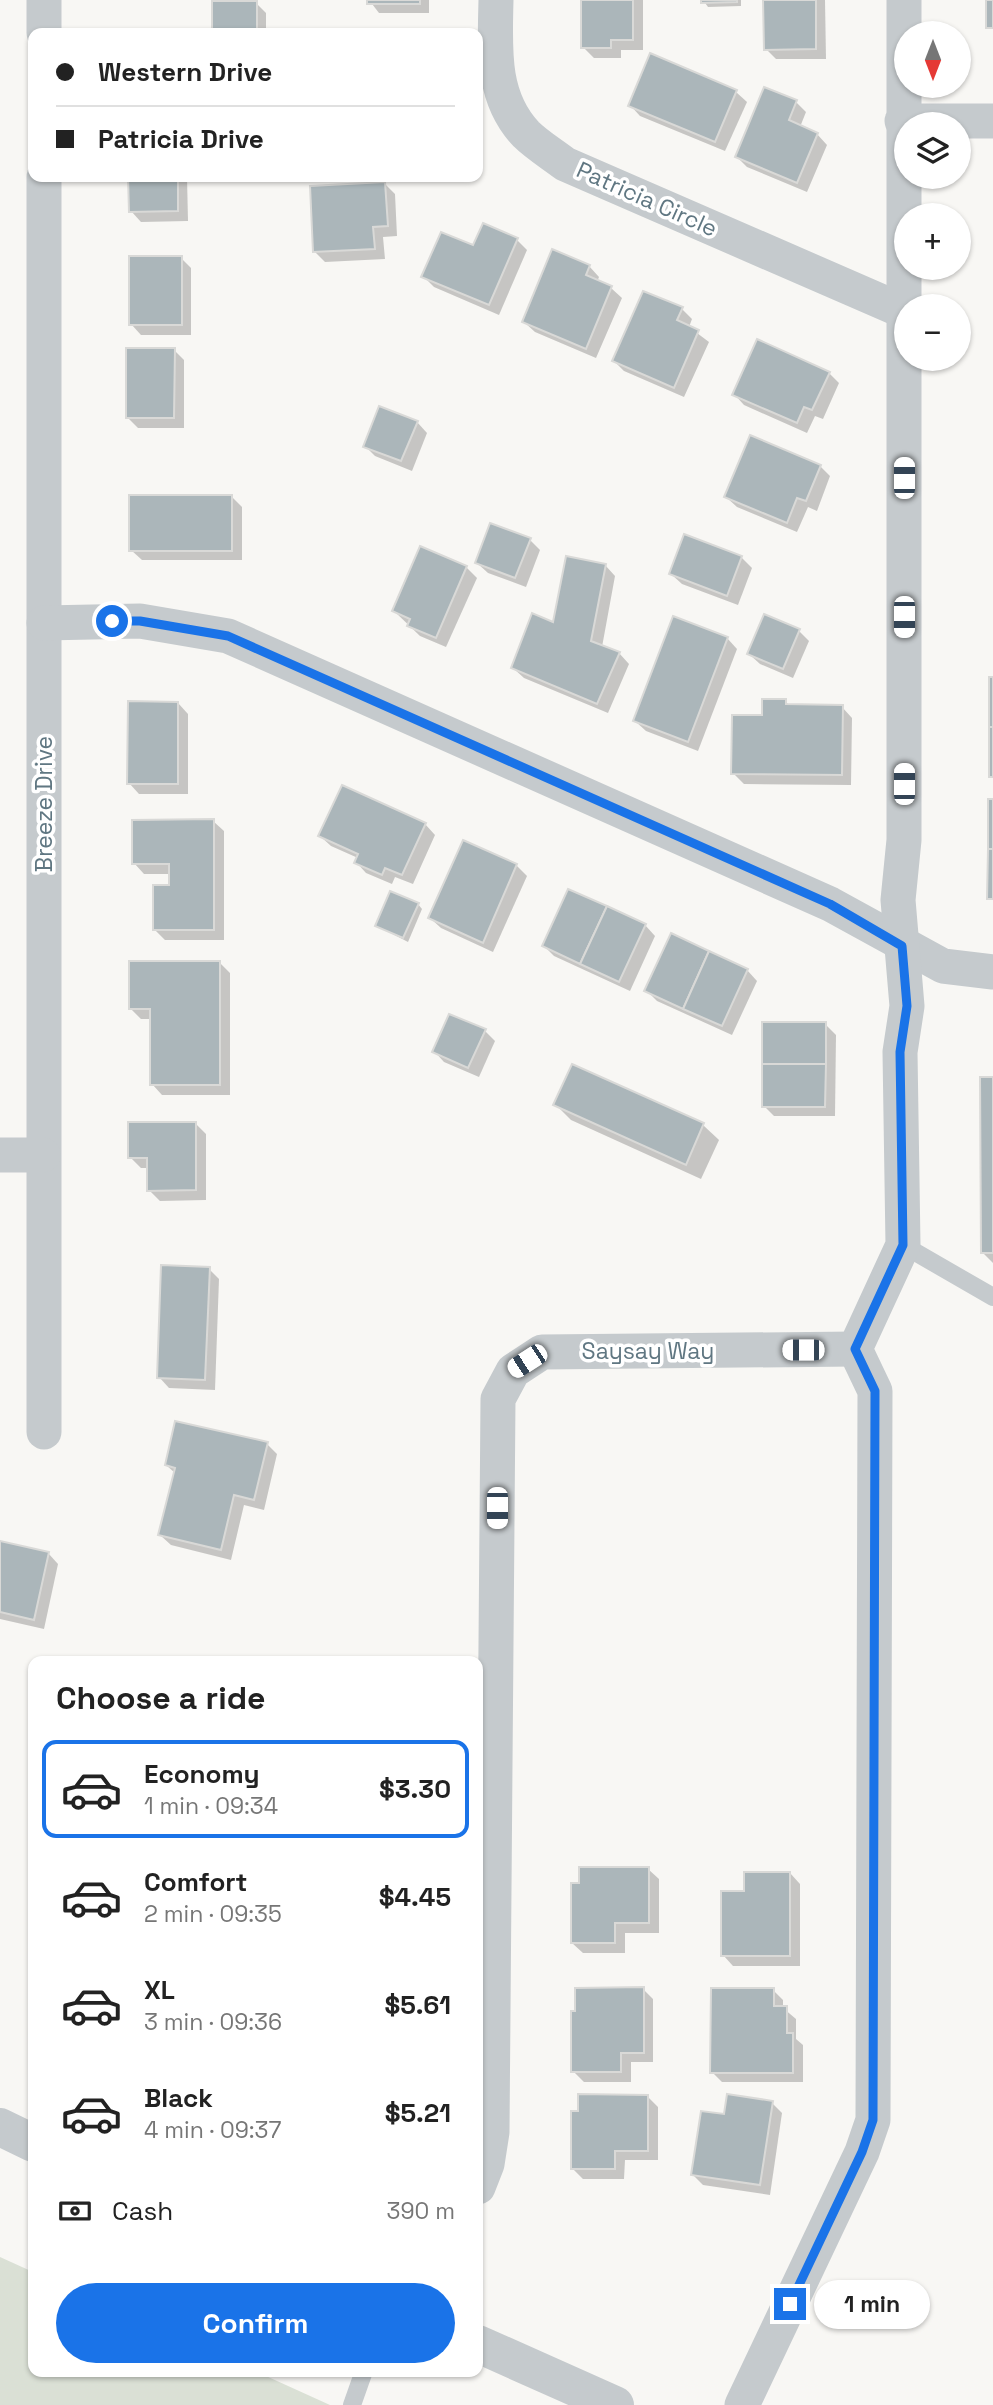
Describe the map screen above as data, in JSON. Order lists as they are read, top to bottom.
{
  "streets": {
    "street": ["Patricia Circle", "Breeze Drive", "Saysay Way"]
  },
  "north": "bottom",
  "page": {
    "map_buttons": ["+", "−"],
    "banner": ["Western Drive", "Patricia Drive"],
    "heading": "Choose a ride",
    "list": [
      {
        "name": "Economy",
        "note": "1 min · 09:34",
        "value": "$3.30"
      },
      {
        "name": "Comfort",
        "note": "2 min · 09:35",
        "value": "$4.45"
      },
      {
        "name": "XL",
        "note": "3 min · 09:36",
        "value": "$5.61"
      },
      {
        "name": "Black",
        "note": "4 min · 09:37",
        "value": "$5.21"
      }
    ],
    "pay": ["Cash", "390 m"],
    "buttons": "Confirm",
    "bubble": "1 min"
  }
}
